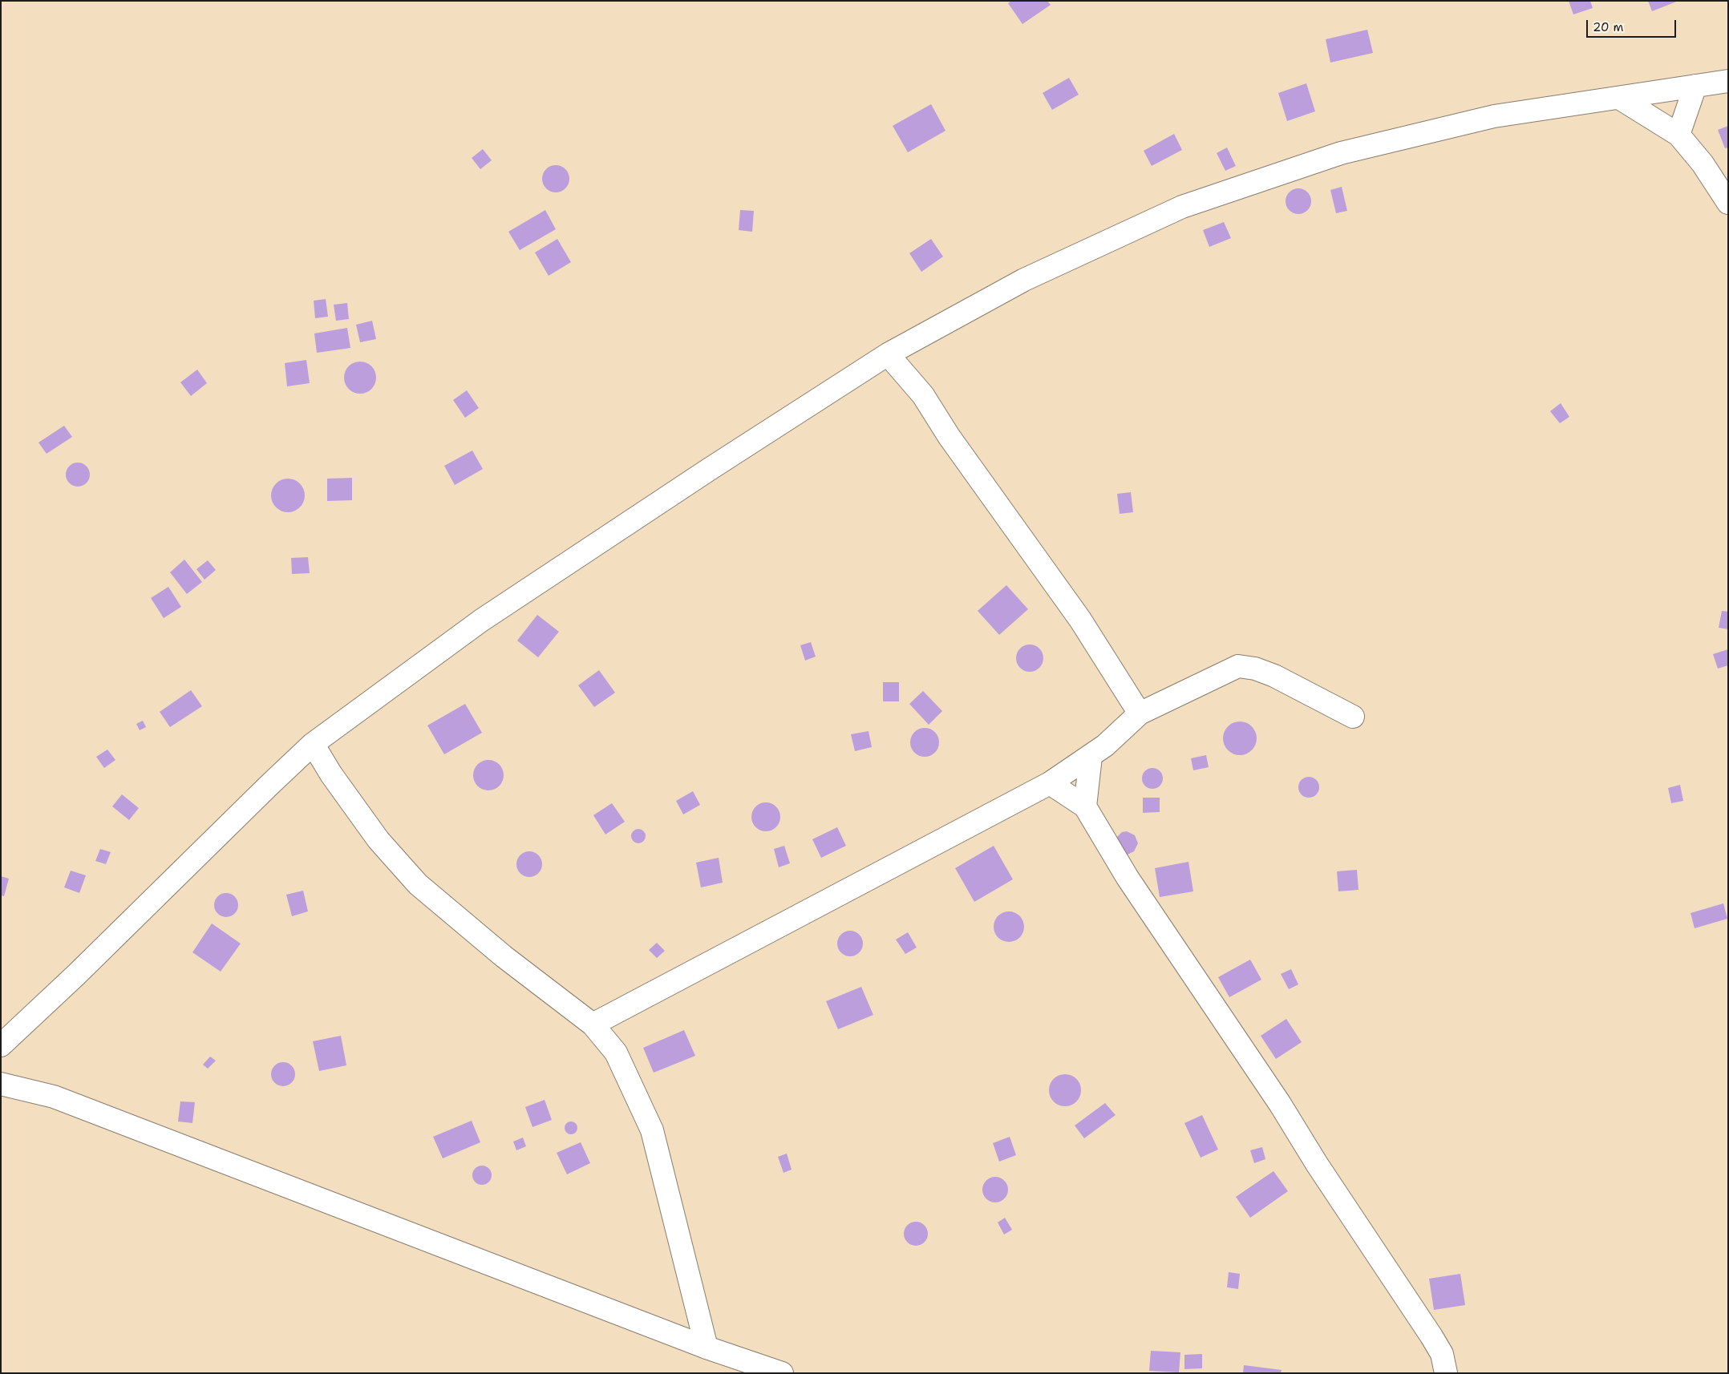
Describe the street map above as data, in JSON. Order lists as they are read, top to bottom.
{
  "scale_bar": "20 m"
}
